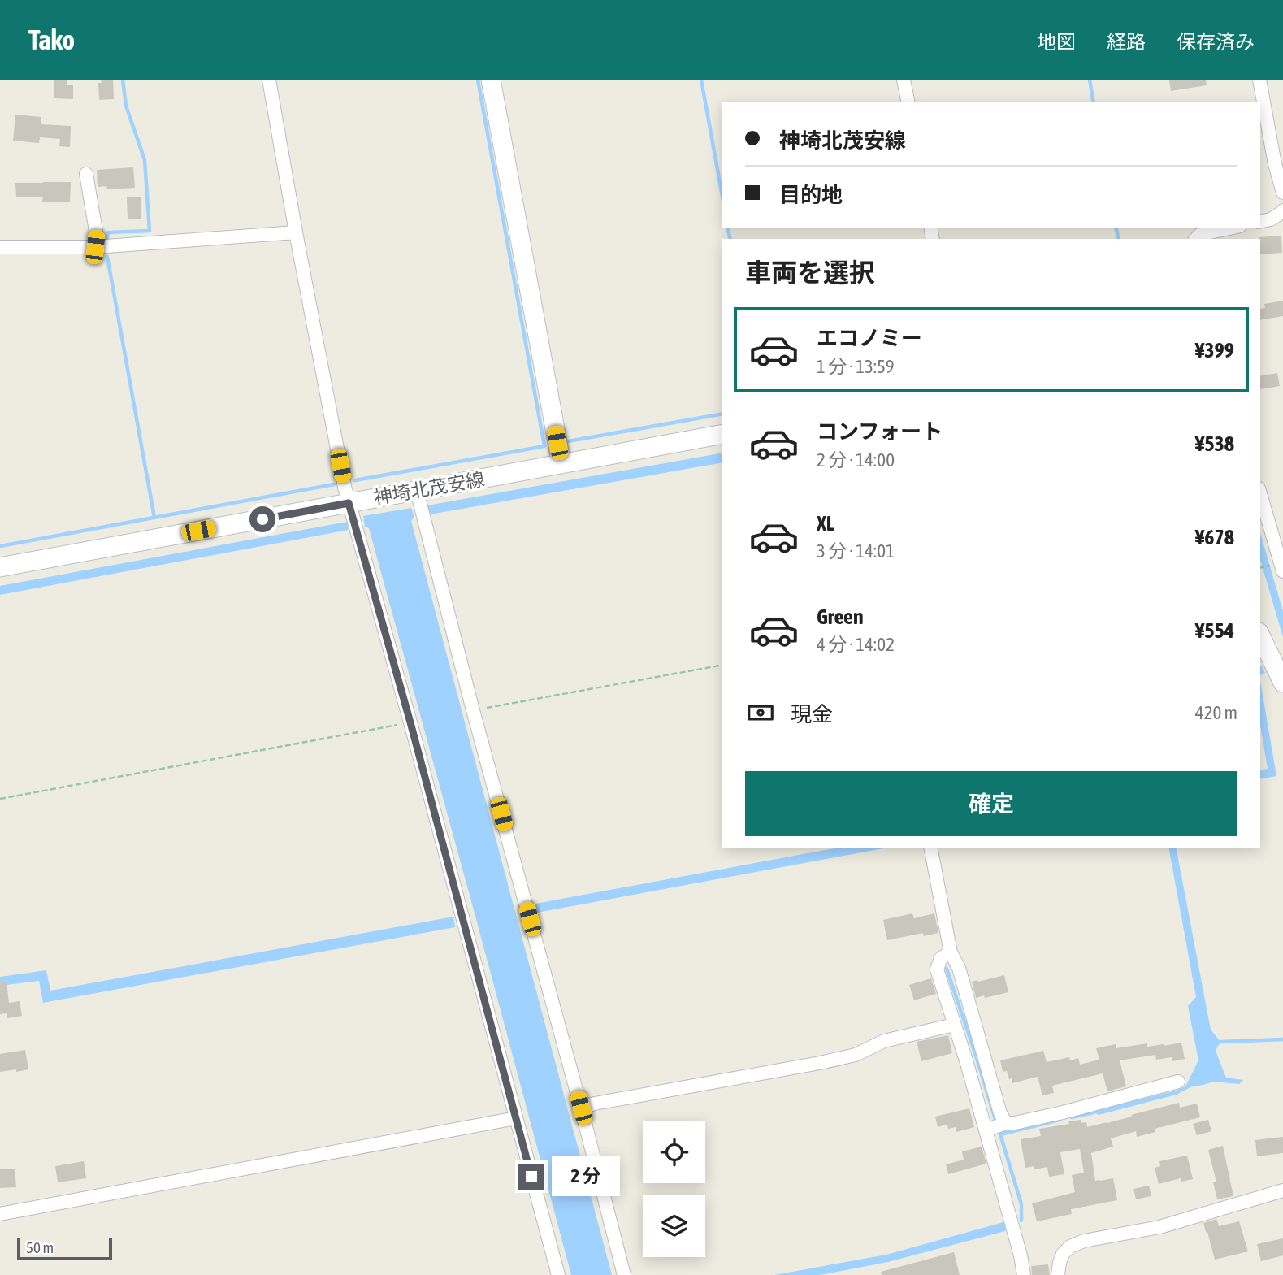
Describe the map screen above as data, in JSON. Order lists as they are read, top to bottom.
{
  "streets": {
    "main road": ["神埼北茂安線"]
  },
  "scale_bar": "50 m",
  "page": {
    "header": "Tako",
    "nav": ["地図", "経路", "保存済み"],
    "banner": ["神埼北茂安線", "目的地"],
    "heading": "車両を選択",
    "list": [
      {
        "name": "エコノミー",
        "note": "1 分 · 13:59",
        "value": "¥399"
      },
      {
        "name": "コンフォート",
        "note": "2 分 · 14:00",
        "value": "¥538"
      },
      {
        "name": "XL",
        "note": "3 分 · 14:01",
        "value": "¥678"
      },
      {
        "name": "Green",
        "note": "4 分 · 14:02",
        "value": "¥554"
      }
    ],
    "pay": ["現金", "420 m"],
    "buttons": "確定",
    "bubble": "2 分",
    "scale": "50 m"
  }
}
